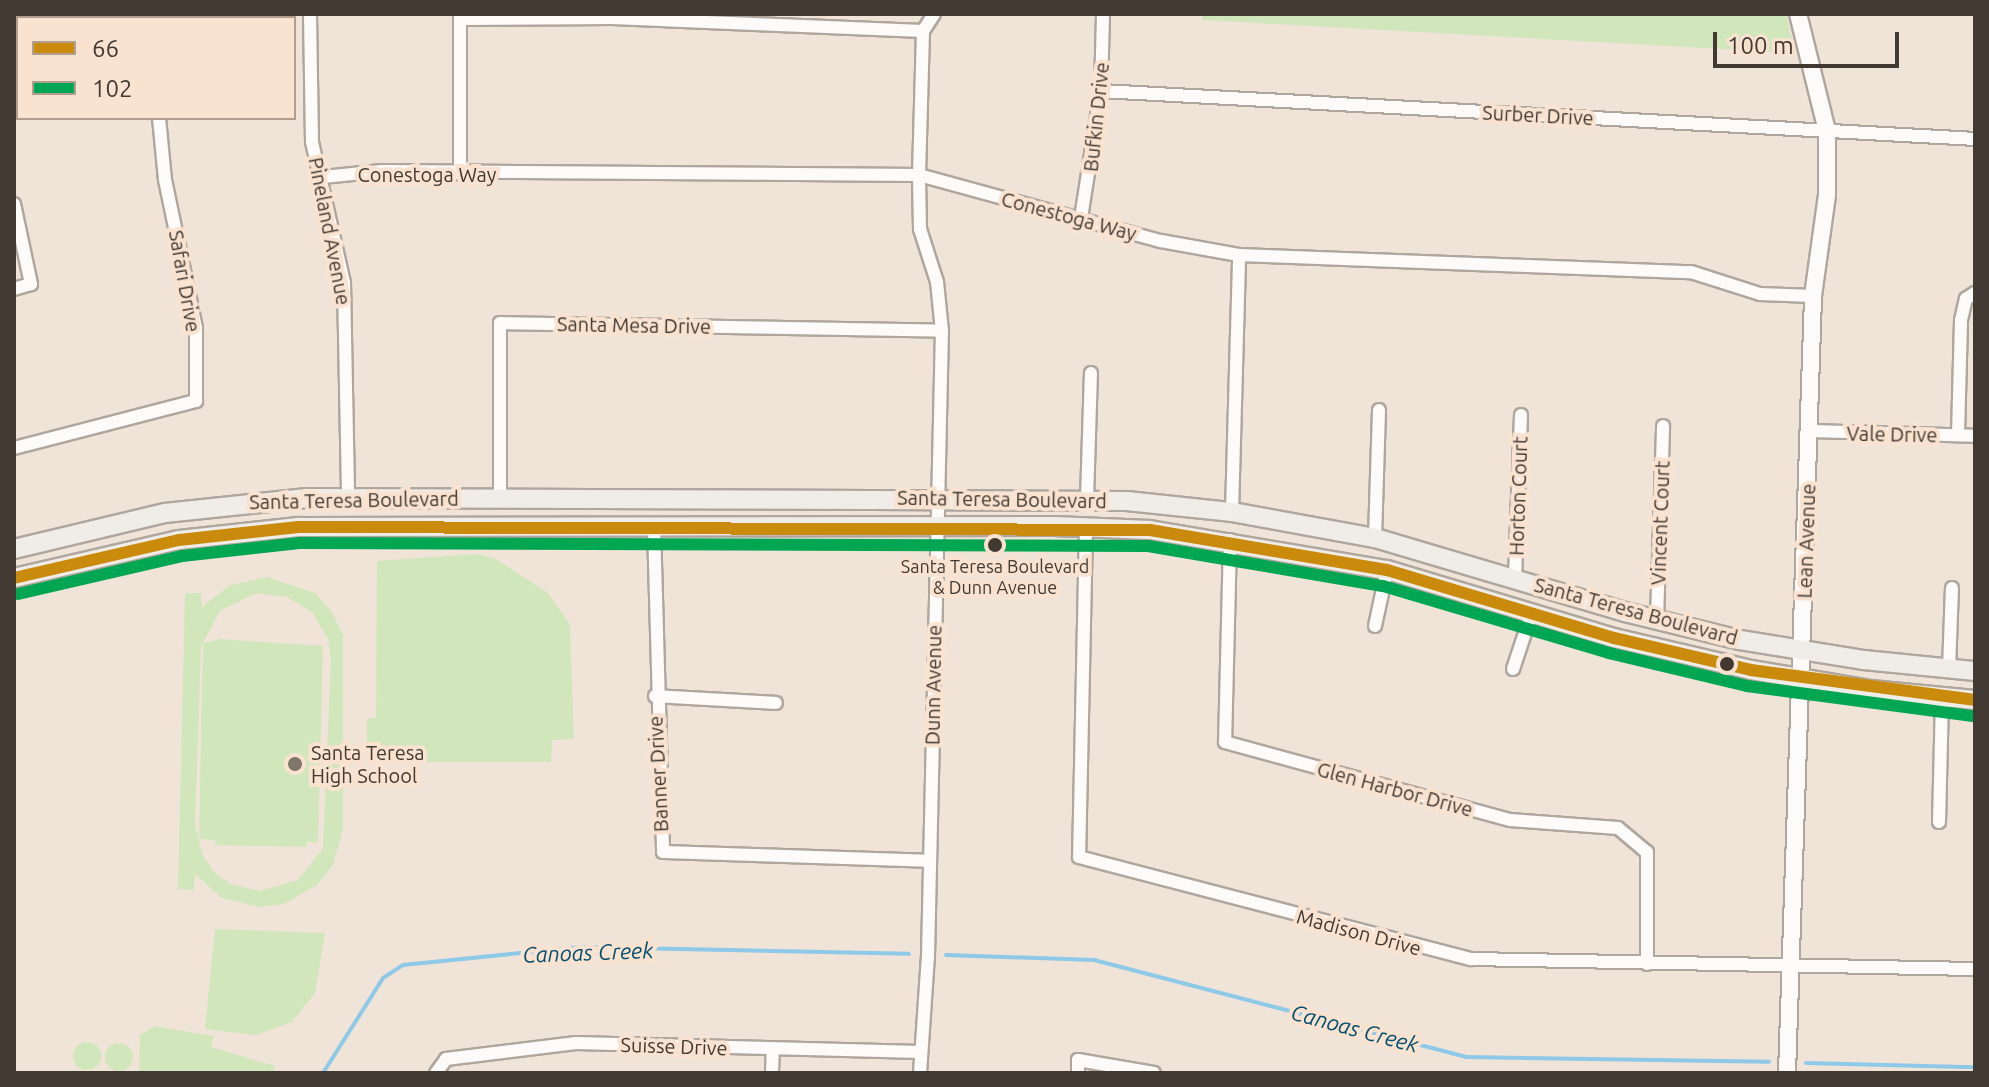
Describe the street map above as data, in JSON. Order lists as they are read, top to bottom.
{
  "streets": {
    "main road": ["Santa Teresa Boulevard"],
    "street": [
      "Surber Drive",
      "Bufkin Drive",
      "Conestoga Way",
      "Pineland Avenue",
      "Safari Drive",
      "Santa Mesa Drive",
      "Vale Drive",
      "Horton Court",
      "Vincent Court",
      "Lean Avenue",
      "Dunn Avenue",
      "Banner Drive",
      "Glen Harbor Drive",
      "Madison Drive",
      "Suisse Drive"
    ]
  },
  "crossings": [
    ["Surber Drive", "Bufkin Drive"],
    ["Surber Drive", "Lean Avenue"],
    ["Bufkin Drive", "Conestoga Way"],
    ["Conestoga Way", "Pineland Avenue"],
    ["Conestoga Way", "Lean Avenue"],
    ["Conestoga Way", "Dunn Avenue"],
    ["Pineland Avenue", "Santa Teresa Boulevard"],
    ["Santa Mesa Drive", "Santa Teresa Boulevard"],
    ["Santa Mesa Drive", "Dunn Avenue"],
    ["Vale Drive", "Lean Avenue"],
    ["Horton Court", "Santa Teresa Boulevard"],
    ["Santa Teresa Boulevard", "Vincent Court"],
    ["Santa Teresa Boulevard", "Lean Avenue"],
    ["Santa Teresa Boulevard", "Dunn Avenue"],
    ["Santa Teresa Boulevard", "Banner Drive"],
    ["Santa Teresa Boulevard", "Glen Harbor Drive"],
    ["Santa Teresa Boulevard", "Madison Drive"],
    ["Lean Avenue", "Madison Drive"],
    ["Dunn Avenue", "Banner Drive"],
    ["Dunn Avenue", "Suisse Drive"],
    ["Glen Harbor Drive", "Madison Drive"]
  ],
  "water": ["Canoas Creek"],
  "places": ["Santa Teresa Boulevard & Dunn Avenue", "Santa Teresa High School"],
  "lines": ["transit line 66", "transit line 102"],
  "legend": ["66", "102"],
  "scale_bar": "100 m"
}
